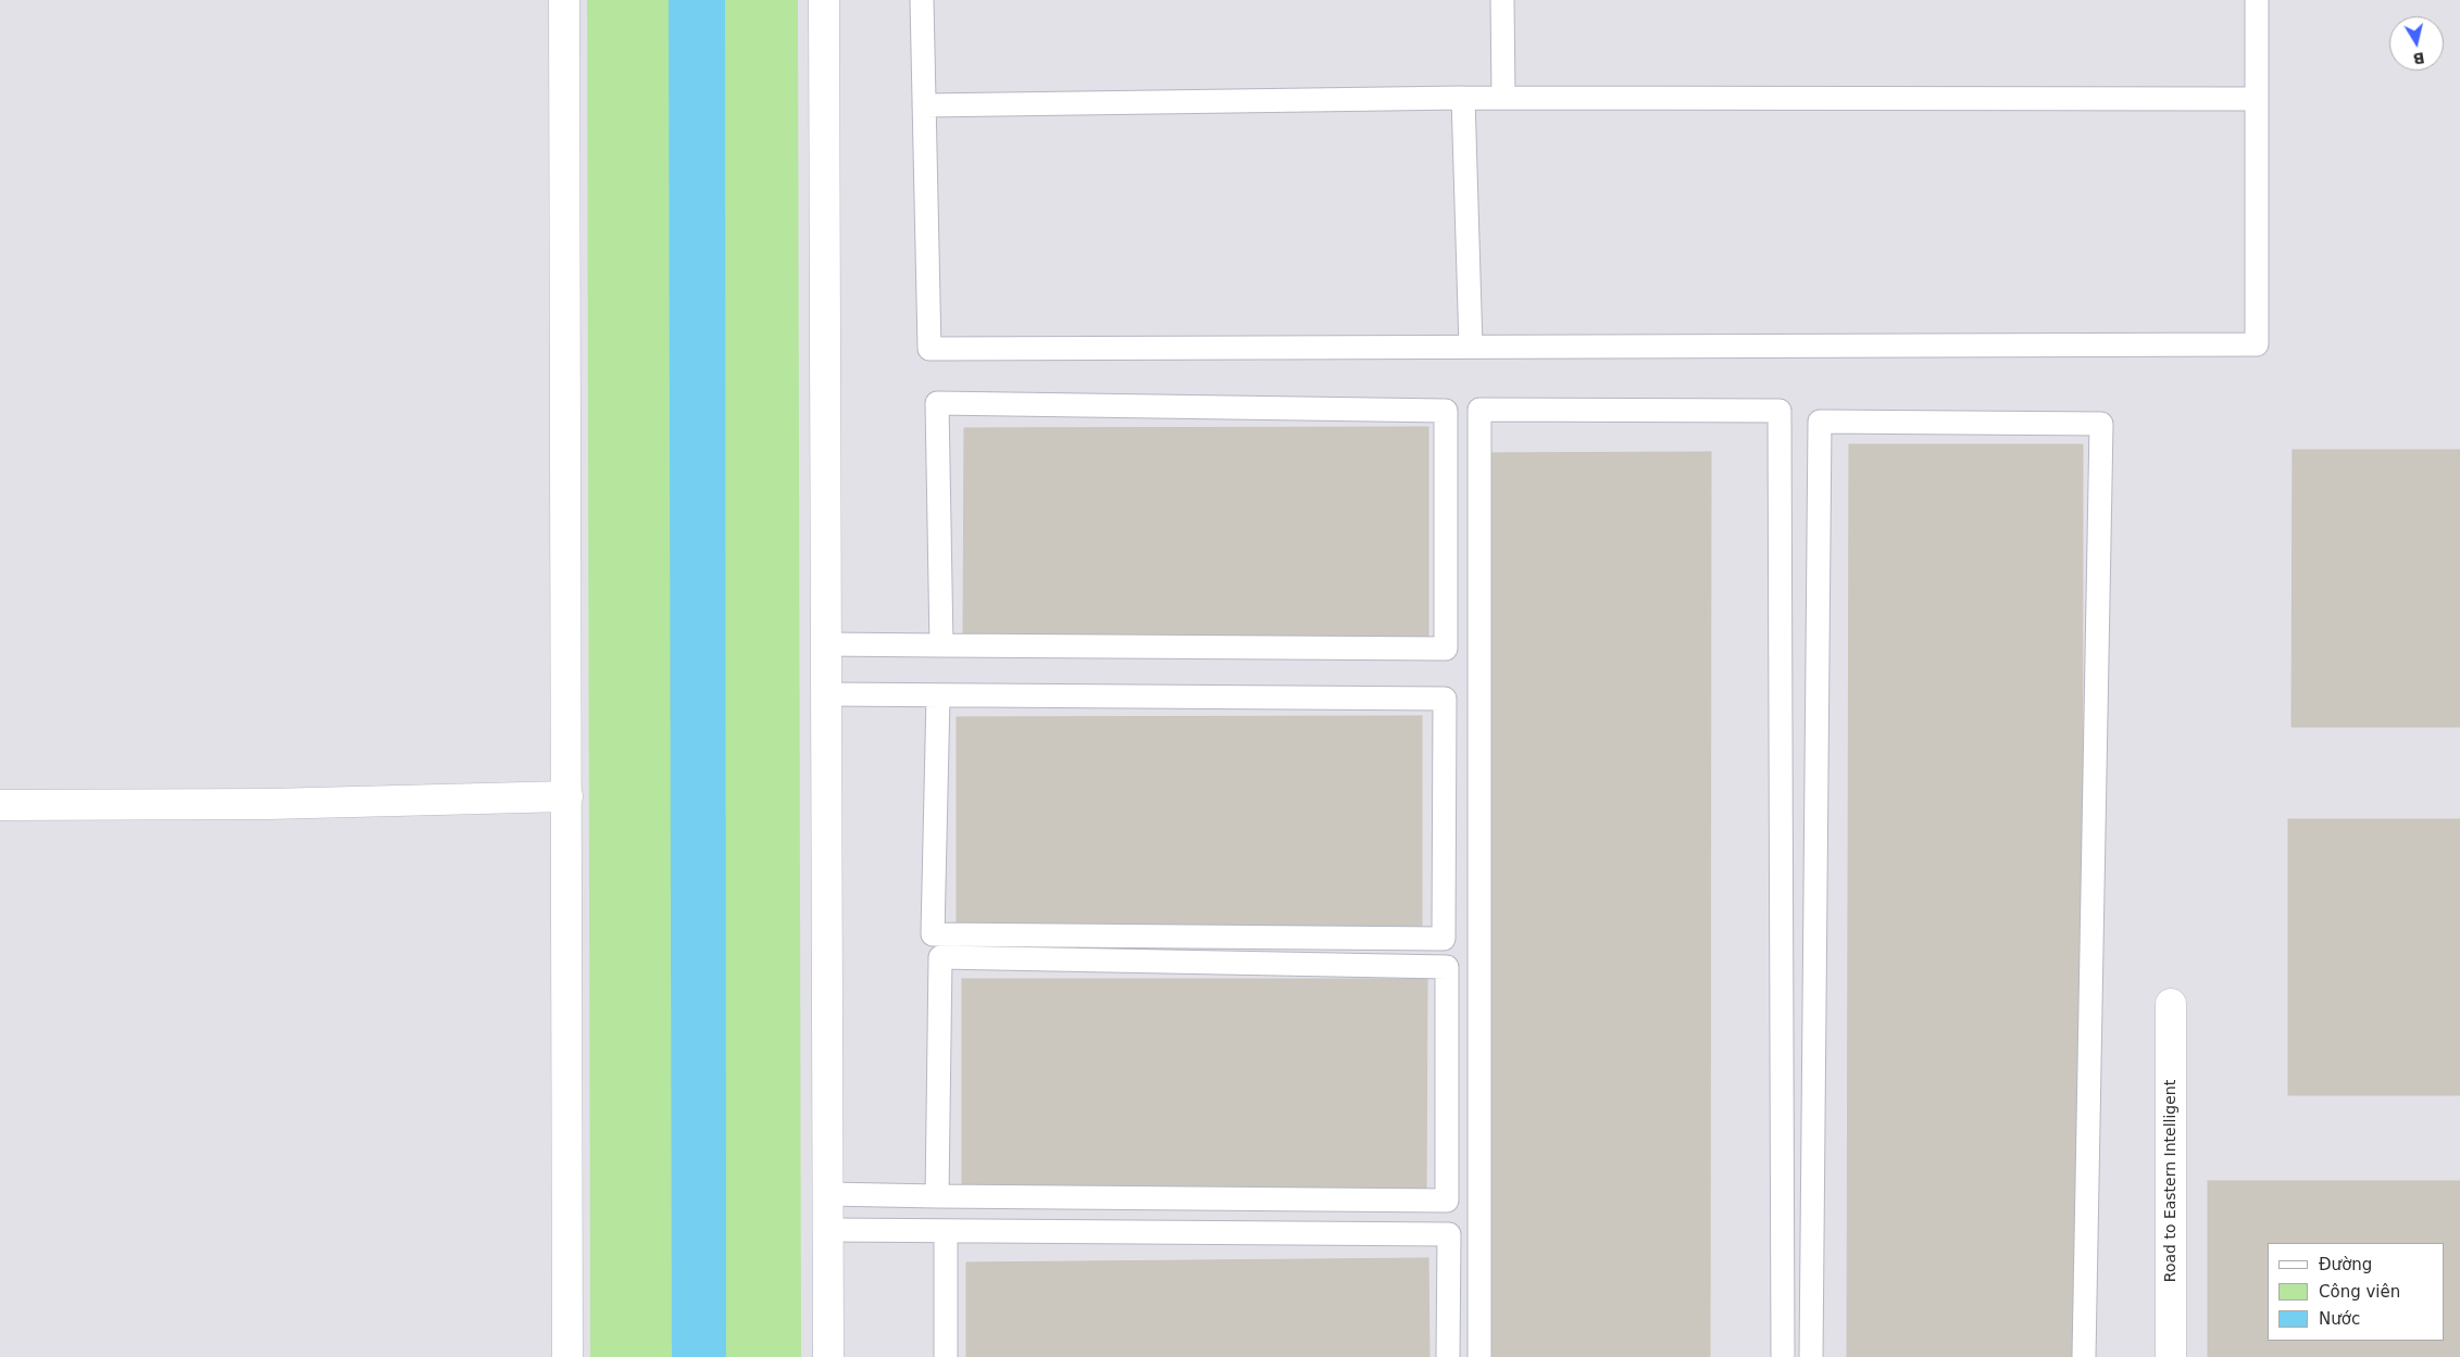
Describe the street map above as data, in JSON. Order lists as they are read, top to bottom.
{
  "streets": {
    "main road": ["Road to Eastern Intelligent"]
  },
  "legend": ["Đường", "Công viên", "Nước"],
  "north": "bottom"
}
